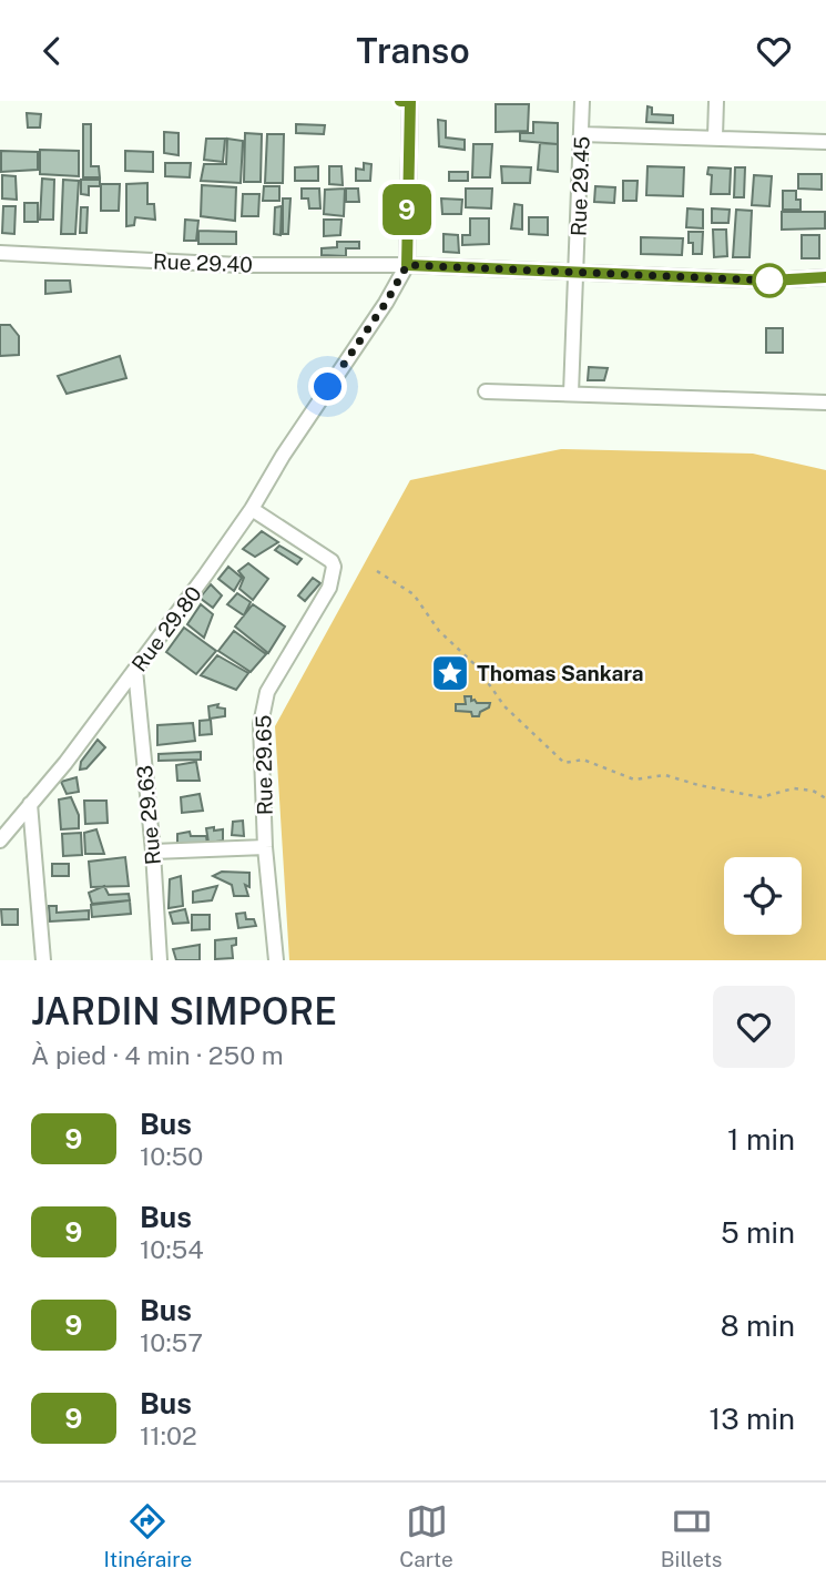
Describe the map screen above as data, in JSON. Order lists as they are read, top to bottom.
{
  "streets": {
    "street": [
      "Rue 29.45",
      "Rue 29.40",
      "Rue 29.80",
      "Rue 29.65",
      "Rue 29.63"
    ]
  },
  "crossings": [
    ["Rue 29.45", "Rue 29.40"],
    ["Rue 29.40", "Rue 29.80"],
    ["Rue 29.80", "Rue 29.65"],
    ["Rue 29.80", "Rue 29.63"]
  ],
  "places": {
    "place": ["Thomas Sankara"]
  },
  "lines": ["bus line 9"],
  "page": {
    "header": "Transo",
    "on_map": "9",
    "heading": ["JARDIN SIMPORE", "À pied · 4 min · 250 m"],
    "list": [
      {
        "mark": "9",
        "name": "Bus",
        "note": "10:50",
        "value": "1 min"
      },
      {
        "mark": "9",
        "name": "Bus",
        "note": "10:54",
        "value": "5 min"
      },
      {
        "mark": "9",
        "name": "Bus",
        "note": "10:57",
        "value": "8 min"
      },
      {
        "mark": "9",
        "name": "Bus",
        "note": "11:02",
        "value": "13 min"
      }
    ],
    "tabs": ["Itinéraire", "Carte", "Billets"]
  }
}
